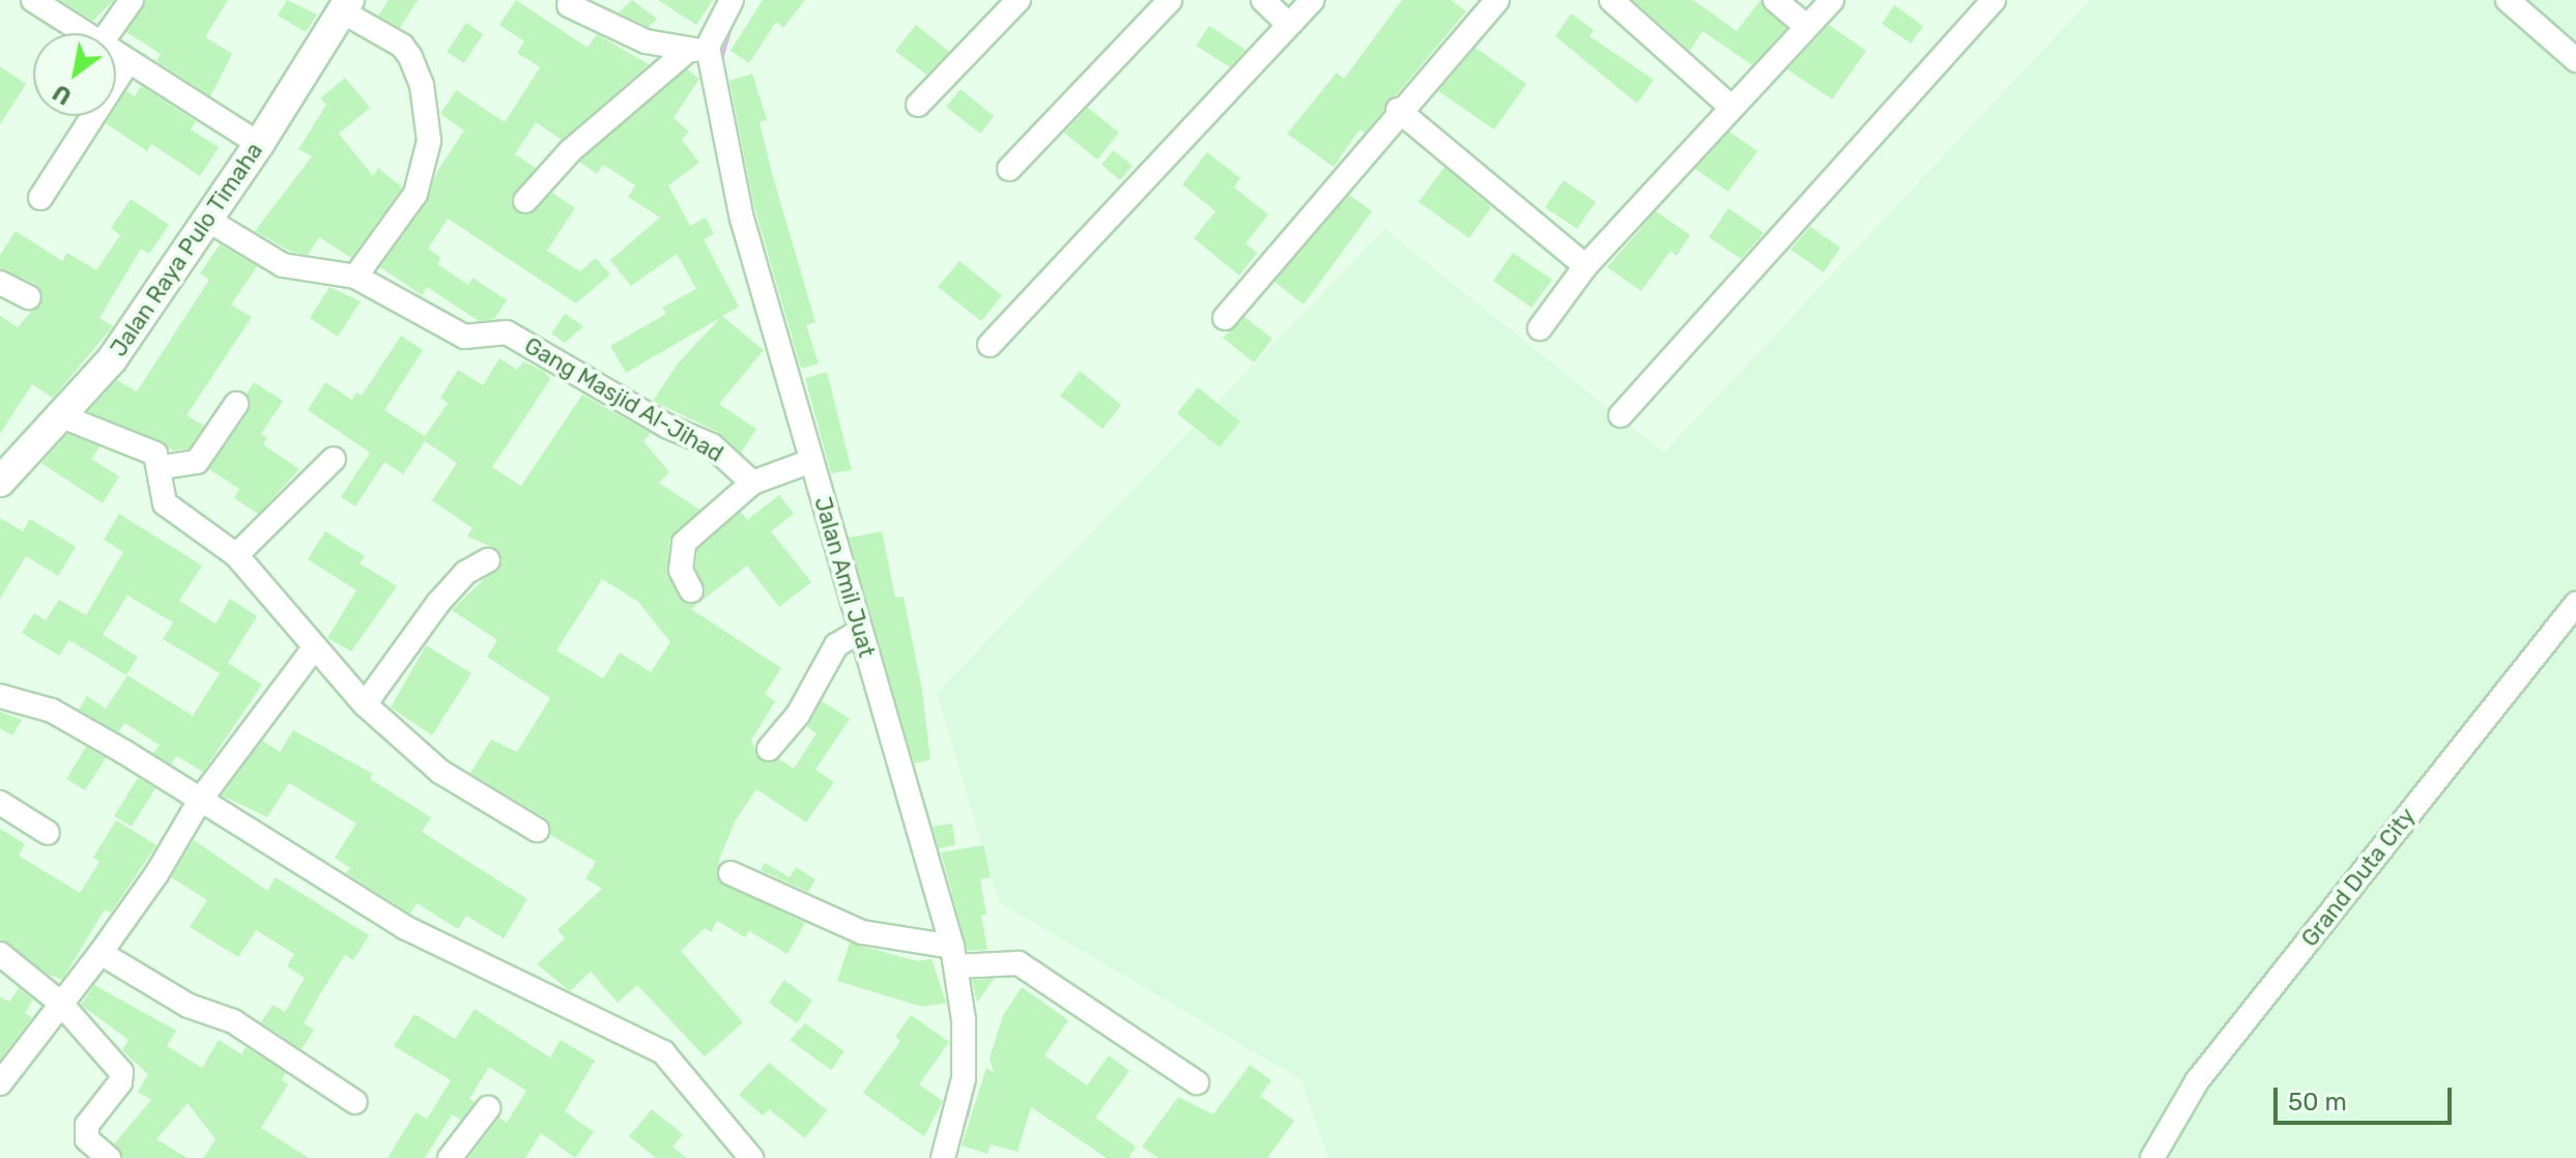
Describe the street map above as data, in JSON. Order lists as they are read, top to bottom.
{
  "streets": {
    "street": [
      "Jalan Raya Pulo Timaha",
      "Gang Masjid Al-Jihad",
      "Jalan Amil Juat",
      "Grand Duta City"
    ]
  },
  "crossings": [
    ["Jalan Raya Pulo Timaha", "Gang Masjid Al-Jihad"]
  ],
  "scale_bar": "50 m",
  "north": "bottom left"
}
